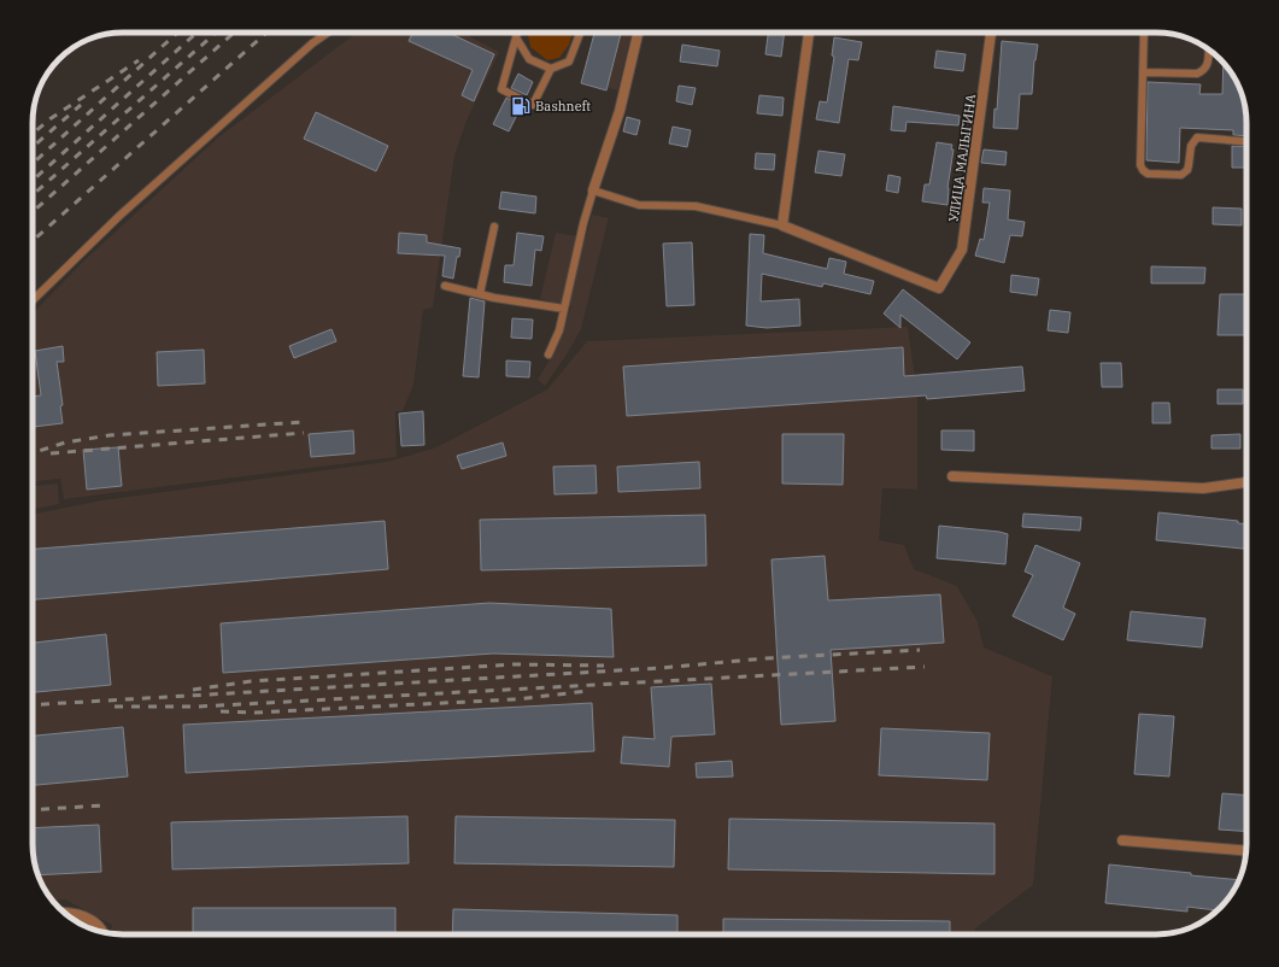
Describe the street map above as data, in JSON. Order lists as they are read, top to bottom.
{
  "streets": {
    "street": ["УЛИЦА МАЛЫГИНА"]
  },
  "places": {
    "fuel station": ["Bashneft"]
  }
}
